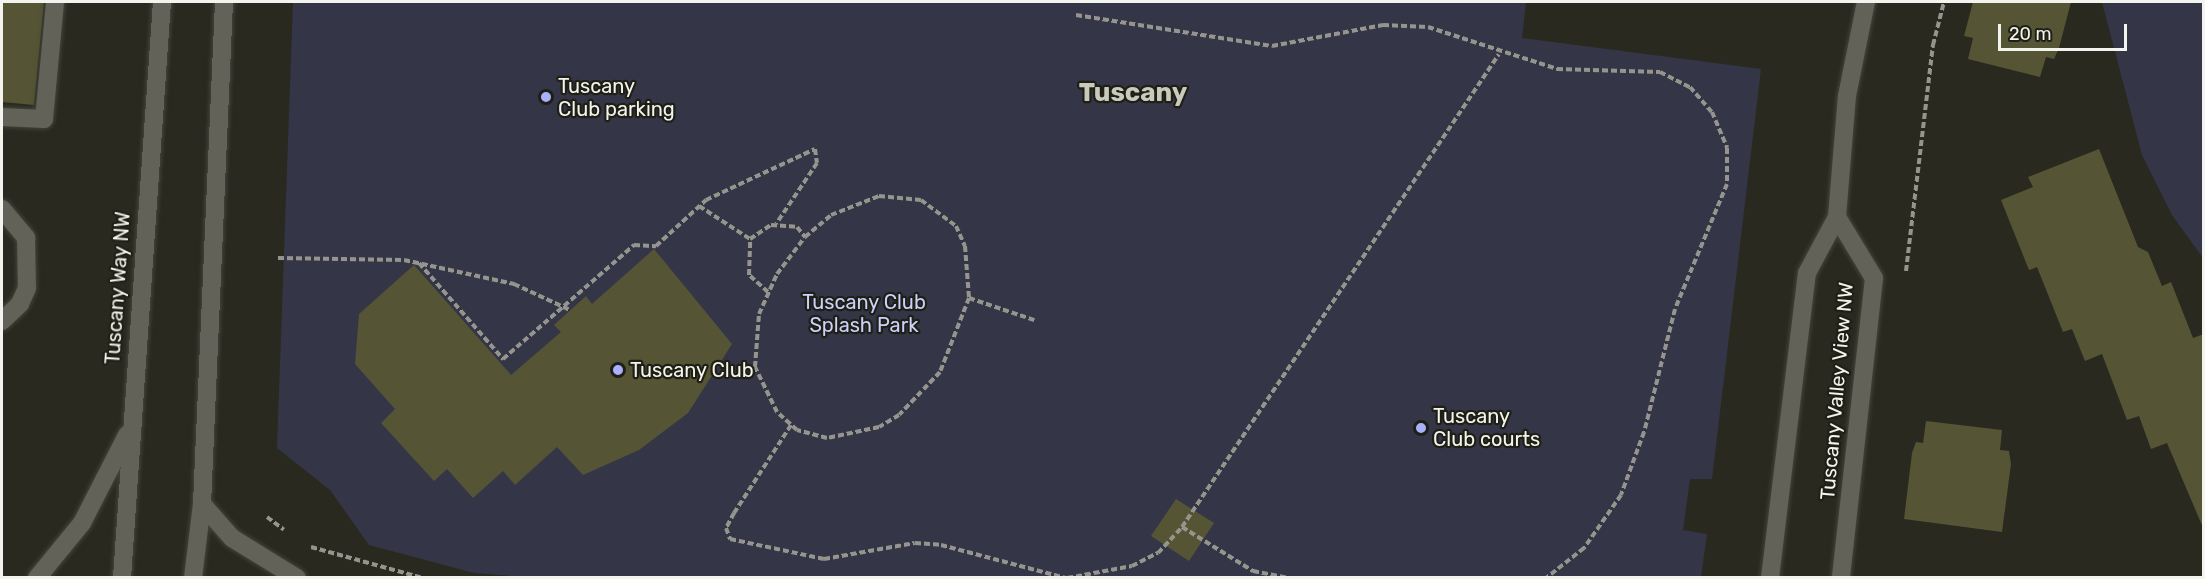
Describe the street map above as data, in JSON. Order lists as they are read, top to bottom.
{
  "streets": {
    "street": ["Tuscany Way NW", "Tuscany Valley View NW"]
  },
  "districts": ["Tuscany"],
  "parks": ["Tuscany Club Splash Park"],
  "places": ["Tuscany Club parking", "Tuscany Club", "Tuscany Club courts"],
  "scale_bar": "20 m"
}
